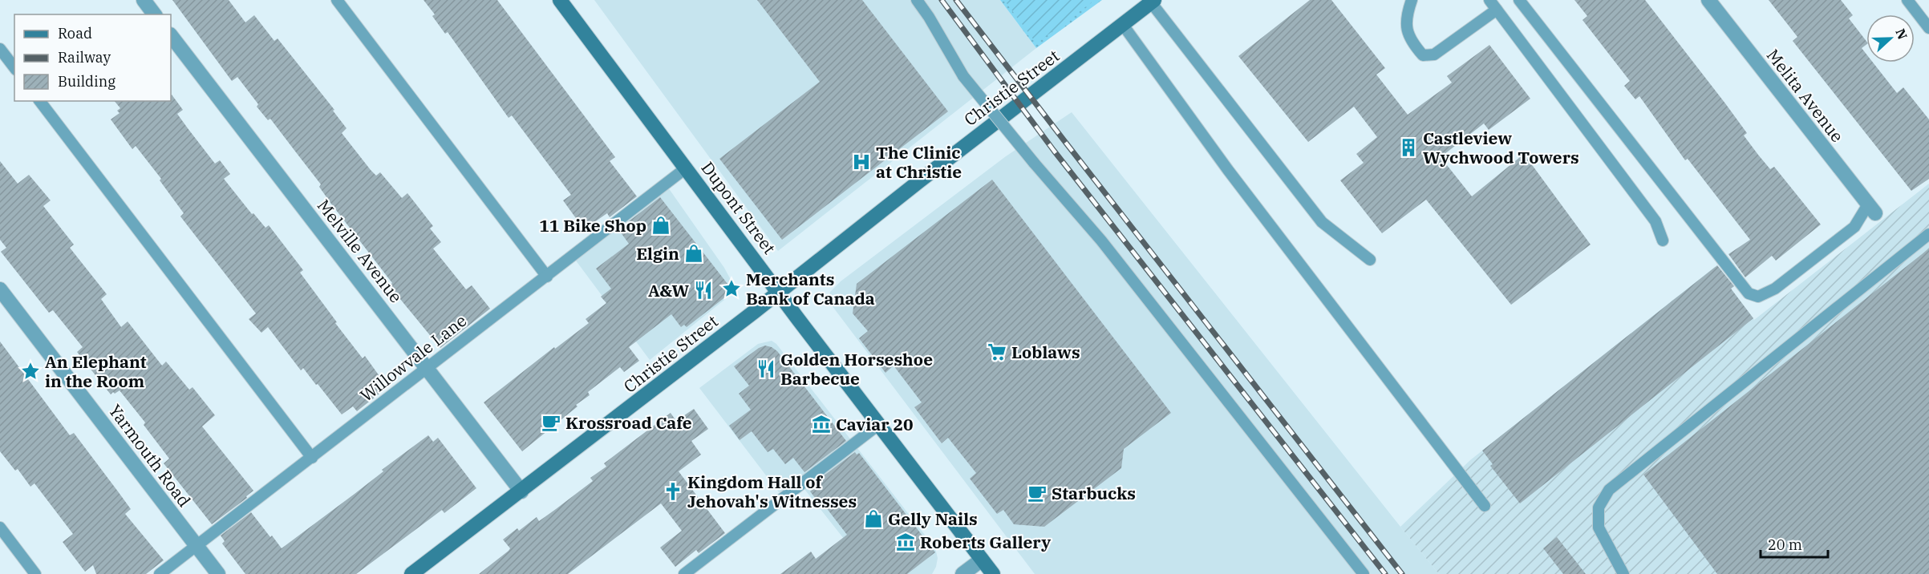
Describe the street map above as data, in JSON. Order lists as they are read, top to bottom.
{
  "streets": {
    "street": [
      "Christie Street",
      "Melita Avenue",
      "Dupont Street",
      "Melville Avenue",
      "Yarmouth Road"
    ],
    "lane": ["Willowvale Lane"]
  },
  "crossings": [
    ["Christie Street", "Dupont Street"],
    ["Christie Street", "Melville Avenue"],
    ["Dupont Street", "Willowvale Lane"],
    ["Melville Avenue", "Willowvale Lane"],
    ["Willowvale Lane", "Yarmouth Road"]
  ],
  "places": {
    "building": ["Castleview Wychwood Towers"],
    "hospital": ["The Clinic at Christie"],
    "shop": ["11 Bike Shop", "Elgin", "Gelly Nails"],
    "place": ["Merchants Bank of Canada", "An Elephant in the Room"],
    "restaurant": ["A&W", "Golden Horseshoe Barbecue"],
    "supermarket": ["Loblaws"],
    "cafe": ["Krossroad Cafe", "Starbucks"],
    "museum": ["Caviar 20", "Roberts Gallery"],
    "church": ["Kingdom Hall of Jehovah's Witnesses"]
  },
  "legend": ["Road", "Railway", "Building"],
  "scale_bar": "20 m",
  "north": "right"
}
